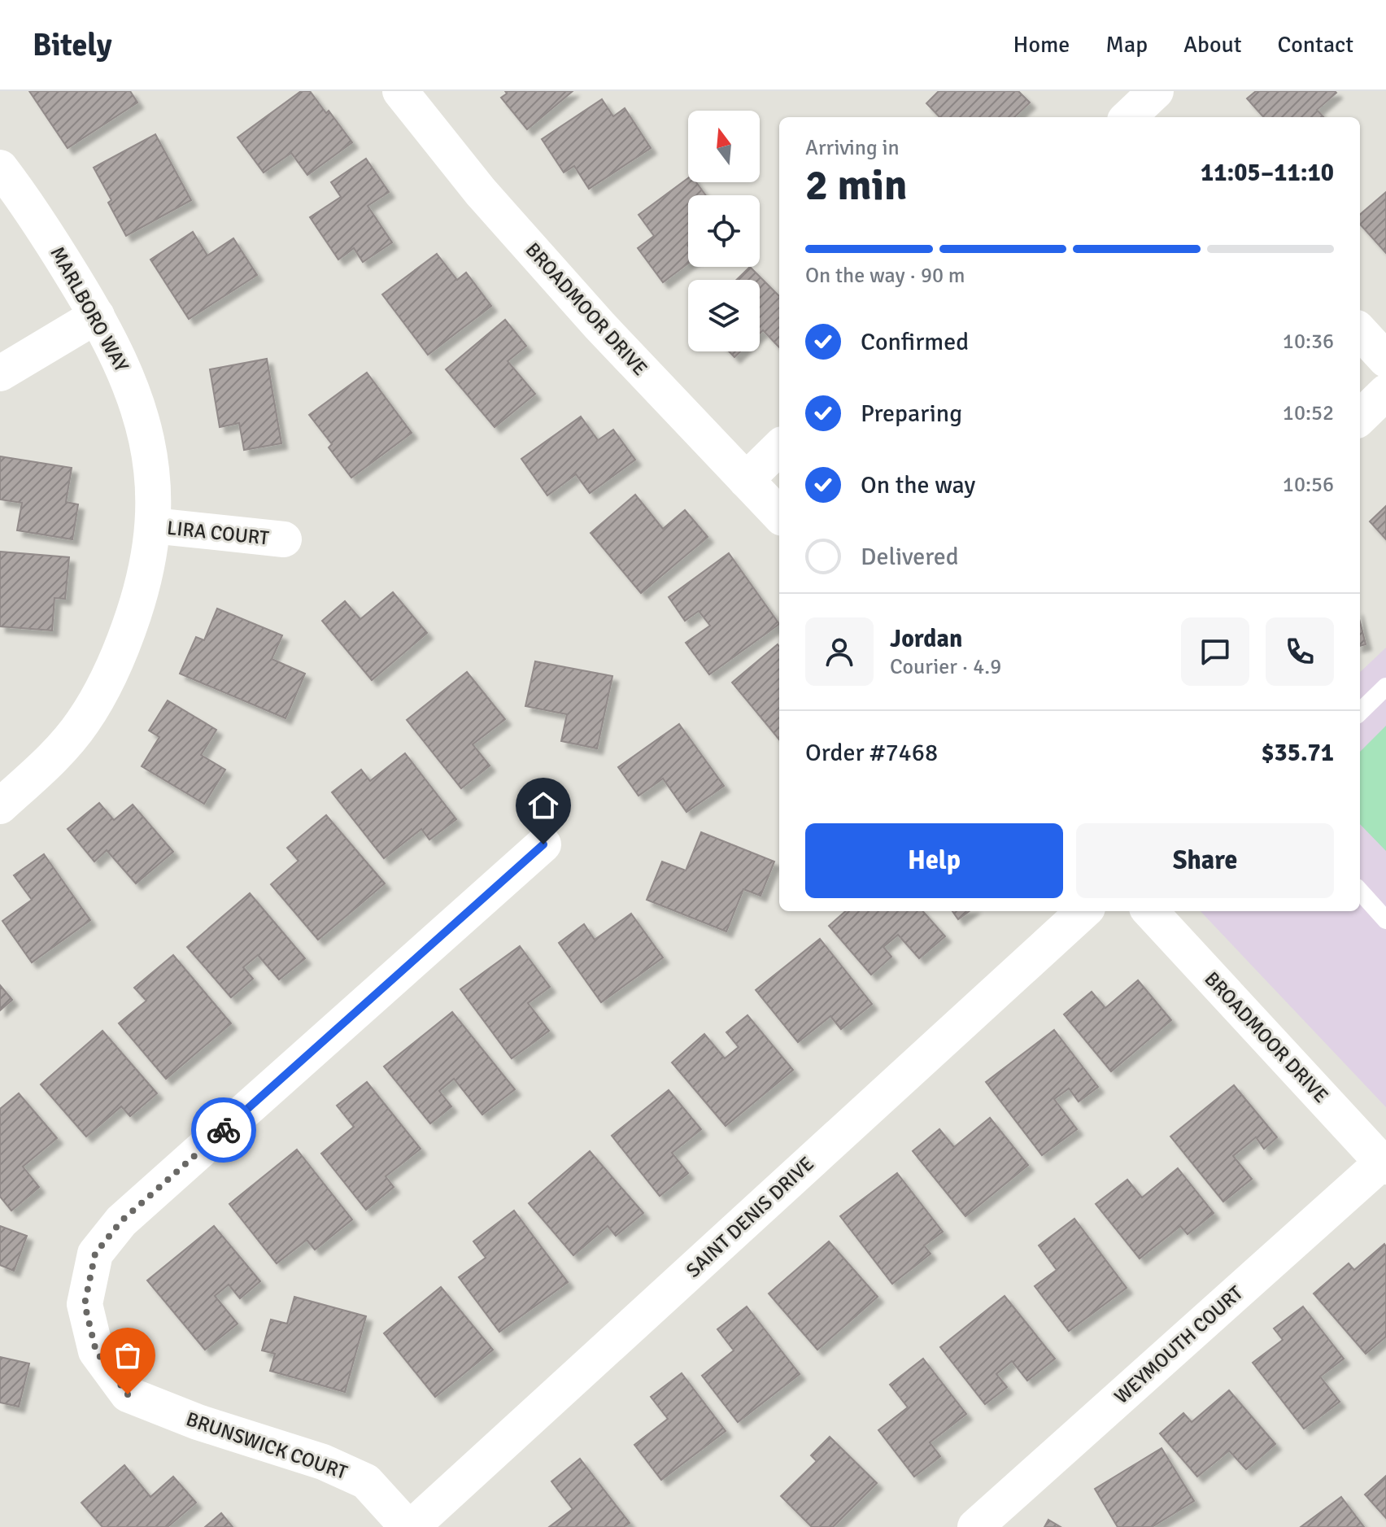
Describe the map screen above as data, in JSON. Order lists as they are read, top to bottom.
{
  "streets": {
    "street": [
      "MARLBORO WAY",
      "BROADMOOR DRIVE",
      "LIRA COURT",
      "SAINT DENIS DRIVE",
      "WEYMOUTH COURT",
      "BRUNSWICK COURT"
    ]
  },
  "crossings": [
    ["MARLBORO WAY", "LIRA COURT"],
    ["BROADMOOR DRIVE", "WEYMOUTH COURT"],
    ["SAINT DENIS DRIVE", "BRUNSWICK COURT"]
  ],
  "north": "top",
  "page": {
    "header": "Bitely",
    "nav": [
      "Home",
      "Map",
      "About",
      "Contact"
    ],
    "heading": ["2 min", "Arriving in", "11:05–11:10"],
    "panel": [
      "Jordan",
      "Courier · 4.9",
      "Order #7468",
      "$35.71"
    ],
    "bar": "On the way · 90 m",
    "list": [
      ["Confirmed", "10:36"],
      ["Preparing", "10:52"],
      ["On the way", "10:56"],
      "Delivered"
    ],
    "buttons": ["Help", "Share"]
  }
}
